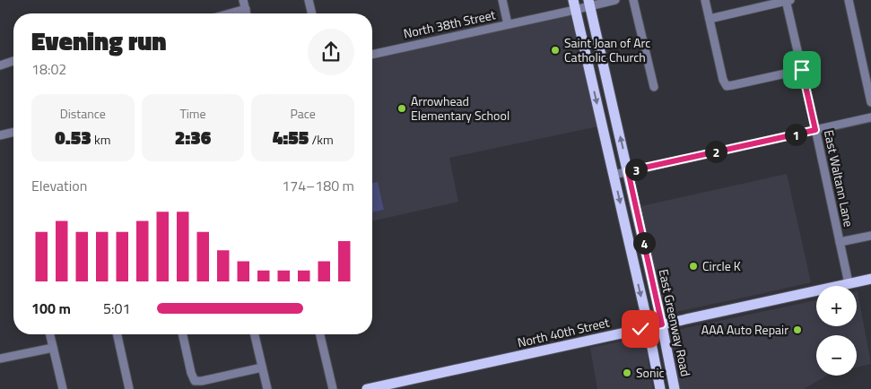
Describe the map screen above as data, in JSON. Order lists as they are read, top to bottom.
{
  "streets": {
    "main road": ["East Greenway Road", "North 40th Street"],
    "street": ["North 38th Street", "East Waltann Lane"]
  },
  "crossings": [
    ["North 38th Street", "East Greenway Road"],
    ["East Waltann Lane", "North 40th Street"],
    ["East Greenway Road", "North 40th Street"]
  ],
  "places": [
    "Saint Joan of Arc Catholic Church",
    "Arrowhead Elementary School",
    "Circle K",
    "AAA Auto Repair",
    "Sonic"
  ],
  "page": {
    "heading": ["Evening run", "18:02"],
    "stats": [
      ["Distance", "0.53 km"],
      ["Time", "2:36"],
      ["Pace", "4:55 /km"]
    ],
    "pins": [
      "1",
      "2",
      "3",
      "4"
    ],
    "chart": ["Elevation", "174–180 m"],
    "map_buttons": ["+", "−"],
    "list": [
      {
        "name": "100 m",
        "note": "5:01"
      }
    ]
  }
}
